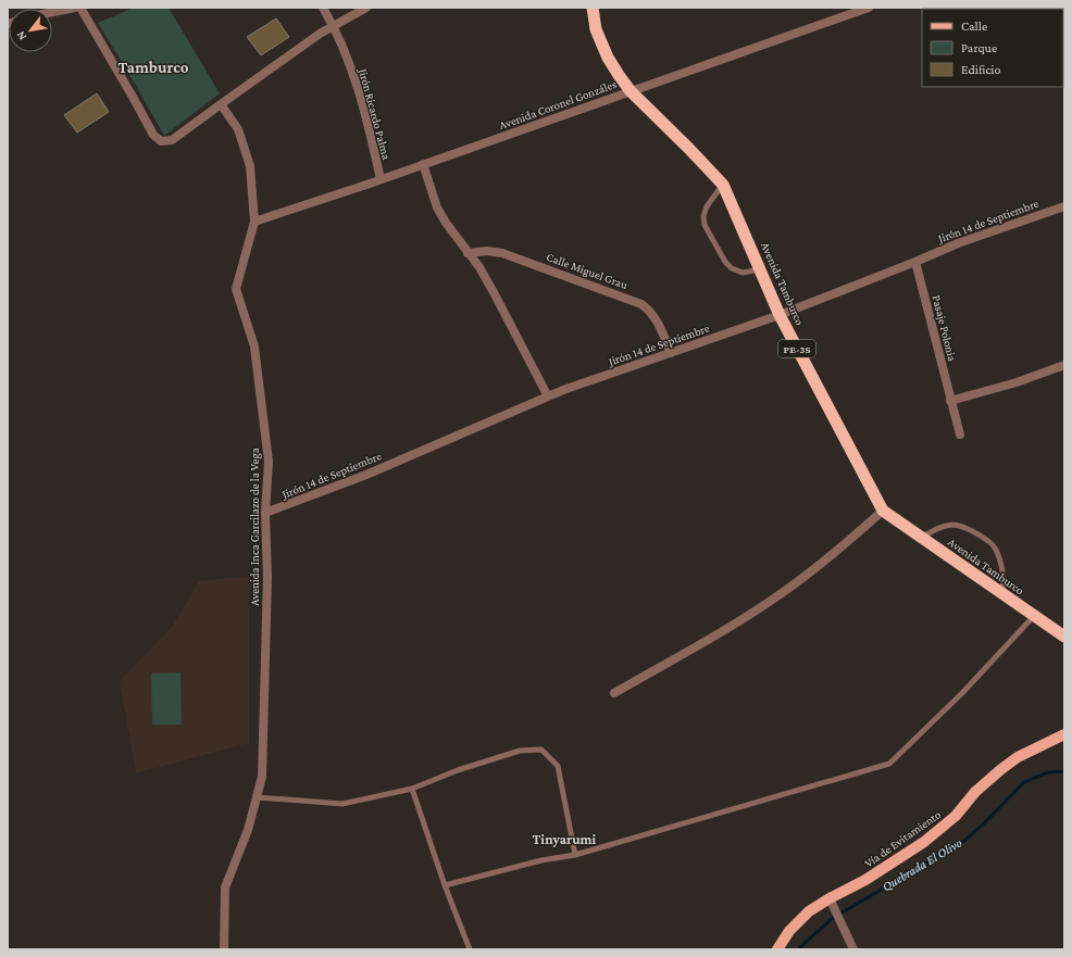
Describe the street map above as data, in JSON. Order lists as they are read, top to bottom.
{
  "streets": {
    "highway": ["Avenida Tamburco", "PE-3S"],
    "main road": ["Vía de Evitamiento"],
    "street": [
      "Avenida Coronel Gonzáles",
      "Jirón Ricardo Palma",
      "Jirón 14 de Septiembre",
      "Calle Miguel Grau",
      "Pasaje Polonia",
      "Avenida Inca Garcilazo de la Vega"
    ]
  },
  "crossings": [
    ["Avenida Coronel Gonzáles", "Jirón Ricardo Palma"],
    ["Avenida Coronel Gonzáles", "Avenida Tamburco"],
    ["Avenida Coronel Gonzáles", "Avenida Inca Garcilazo de la Vega"],
    ["Jirón 14 de Septiembre", "Calle Miguel Grau"],
    ["Jirón 14 de Septiembre", "Avenida Tamburco"],
    ["Jirón 14 de Septiembre", "Pasaje Polonia"],
    ["Jirón 14 de Septiembre", "Avenida Inca Garcilazo de la Vega"]
  ],
  "districts": ["Tamburco", "Tinyarumi"],
  "water": ["Quebrada El Olivo"],
  "legend": ["Calle", "Parque", "Edificio"],
  "north": "bottom left"
}
